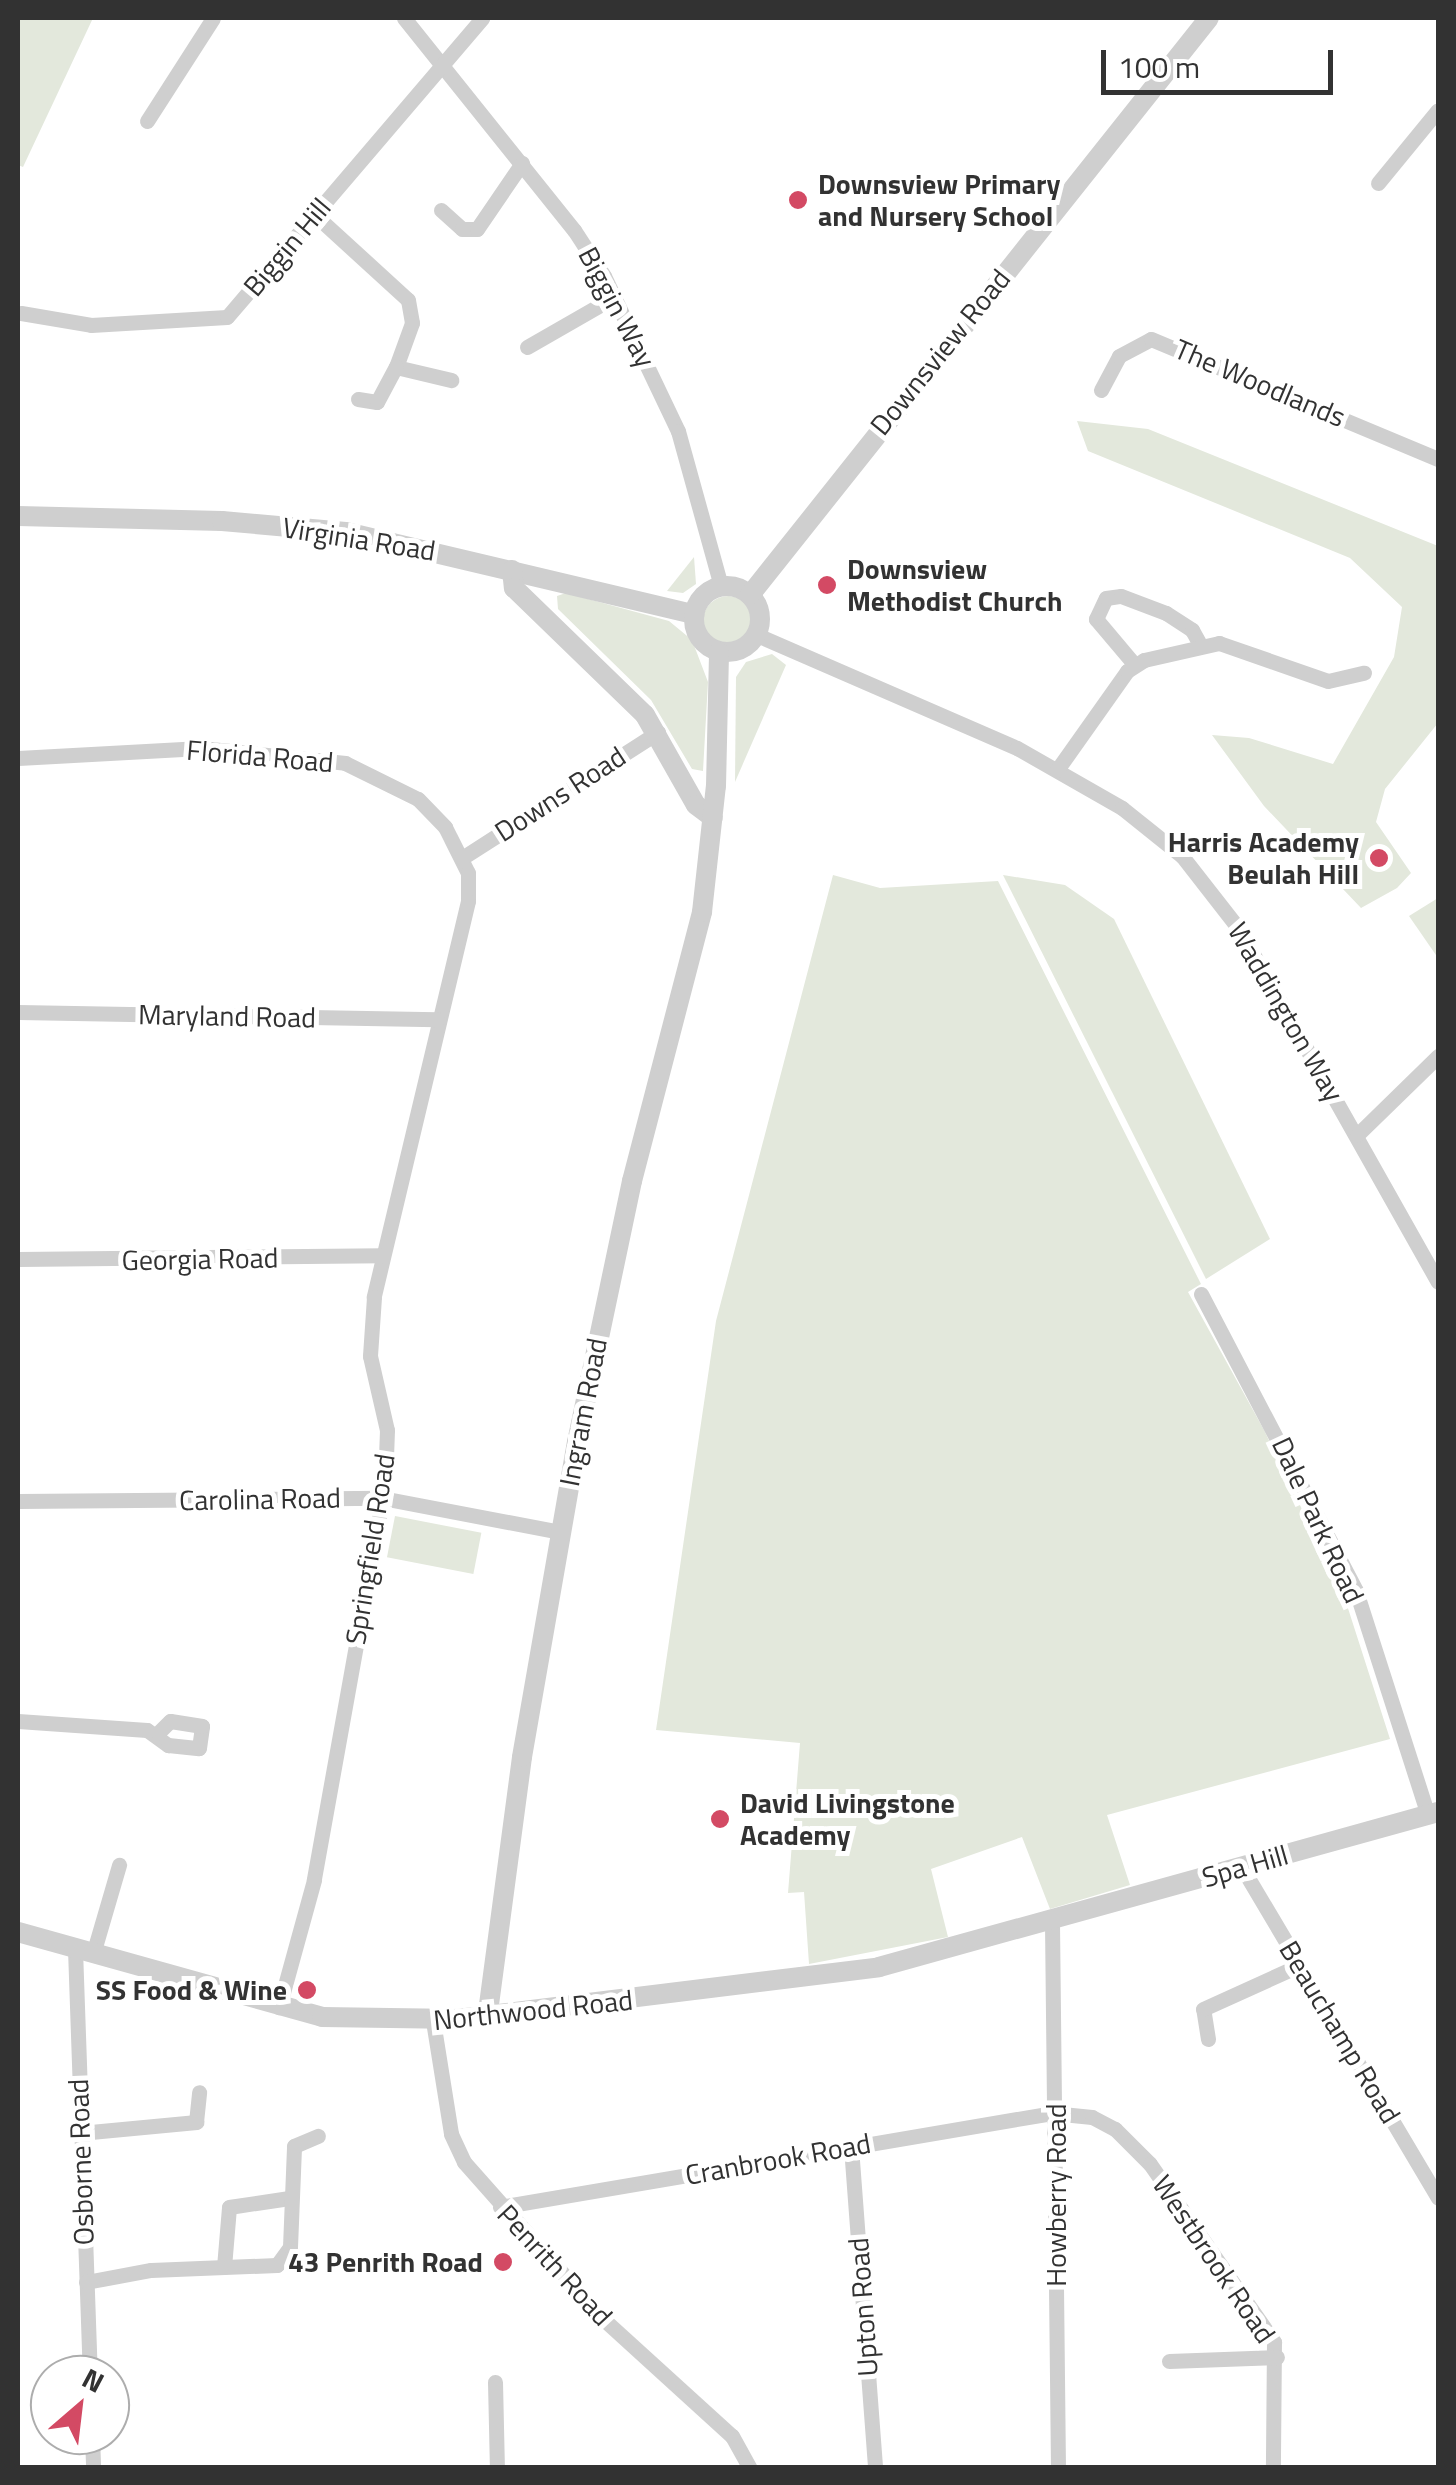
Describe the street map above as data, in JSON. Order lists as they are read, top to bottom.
{
  "streets": {
    "street": [
      "Biggin Hill",
      "Biggin Way",
      "Downsview Road",
      "The Woodlands",
      "Virginia Road",
      "Florida Road",
      "Downs Road",
      "Waddington Way",
      "Maryland Road",
      "Georgia Road",
      "Ingram Road",
      "Carolina Road",
      "Dale Park Road",
      "Springfield Road",
      "Spa Hill",
      "Northwood Road",
      "Beauchamp Road",
      "Cranbrook Road",
      "Osborne Road",
      "Howberry Road",
      "Westbrook Road",
      "Penrith Road",
      "Upton Road"
    ]
  },
  "crossings": [
    ["Biggin Hill", "Biggin Way"],
    ["Biggin Way", "Downsview Road"],
    ["Biggin Way", "Virginia Road"],
    ["Biggin Way", "Waddington Way"],
    ["Biggin Way", "Ingram Road"],
    ["Downsview Road", "Virginia Road"],
    ["Downsview Road", "Waddington Way"],
    ["Downsview Road", "Ingram Road"],
    ["Virginia Road", "Waddington Way"],
    ["Virginia Road", "Ingram Road"],
    ["Florida Road", "Downs Road"],
    ["Florida Road", "Springfield Road"],
    ["Downs Road", "Springfield Road"],
    ["Waddington Way", "Ingram Road"],
    ["Maryland Road", "Springfield Road"],
    ["Georgia Road", "Springfield Road"],
    ["Ingram Road", "Carolina Road"],
    ["Ingram Road", "Northwood Road"],
    ["Carolina Road", "Springfield Road"],
    ["Dale Park Road", "Spa Hill"],
    ["Springfield Road", "Northwood Road"],
    ["Spa Hill", "Northwood Road"],
    ["Spa Hill", "Beauchamp Road"],
    ["Spa Hill", "Howberry Road"],
    ["Northwood Road", "Osborne Road"],
    ["Northwood Road", "Howberry Road"],
    ["Northwood Road", "Penrith Road"],
    ["Cranbrook Road", "Howberry Road"],
    ["Cranbrook Road", "Westbrook Road"],
    ["Cranbrook Road", "Penrith Road"],
    ["Cranbrook Road", "Upton Road"],
    ["Howberry Road", "Westbrook Road"]
  ],
  "places": [
    "Downsview Primary and Nursery School",
    "Downsview Methodist Church",
    "Harris Academy Beulah Hill",
    "David Livingstone Academy",
    "SS Food & Wine",
    "43 Penrith Road"
  ],
  "scale_bar": "100 m",
  "north": "top right"
}
